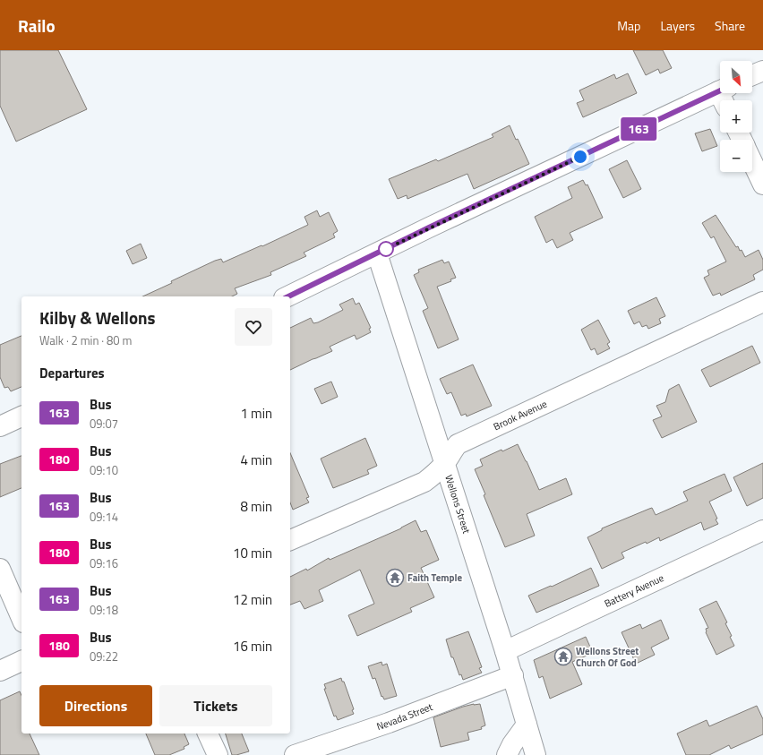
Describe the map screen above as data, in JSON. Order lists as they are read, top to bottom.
{
  "streets": {
    "street": [
      "Brook Avenue",
      "Wellons Street",
      "Battery Avenue",
      "Nevada Street"
    ]
  },
  "crossings": [
    ["Brook Avenue", "Wellons Street"],
    ["Wellons Street", "Battery Avenue"],
    ["Wellons Street", "Nevada Street"]
  ],
  "places": {
    "temple": ["Faith Temple", "Wellons Street Church Of God"]
  },
  "lines": ["bus line 163"],
  "north": "bottom right",
  "page": {
    "header": "Railo",
    "nav": ["Map", "Layers", "Share"],
    "on_map": "163",
    "map_buttons": ["+", "−"],
    "heading": [
      ["Kilby & Wellons", "Walk · 2 min · 80 m"],
      "Departures"
    ],
    "list": [
      {
        "mark": "163",
        "name": "Bus",
        "note": "09:07",
        "value": "1 min"
      },
      {
        "mark": "180",
        "name": "Bus",
        "note": "09:10",
        "value": "4 min"
      },
      {
        "mark": "163",
        "name": "Bus",
        "note": "09:14",
        "value": "8 min"
      },
      {
        "mark": "180",
        "name": "Bus",
        "note": "09:16",
        "value": "10 min"
      },
      {
        "mark": "163",
        "name": "Bus",
        "note": "09:18",
        "value": "12 min"
      },
      {
        "mark": "180",
        "name": "Bus",
        "note": "09:22",
        "value": "16 min"
      }
    ],
    "buttons": ["Directions", "Tickets"]
  }
}
